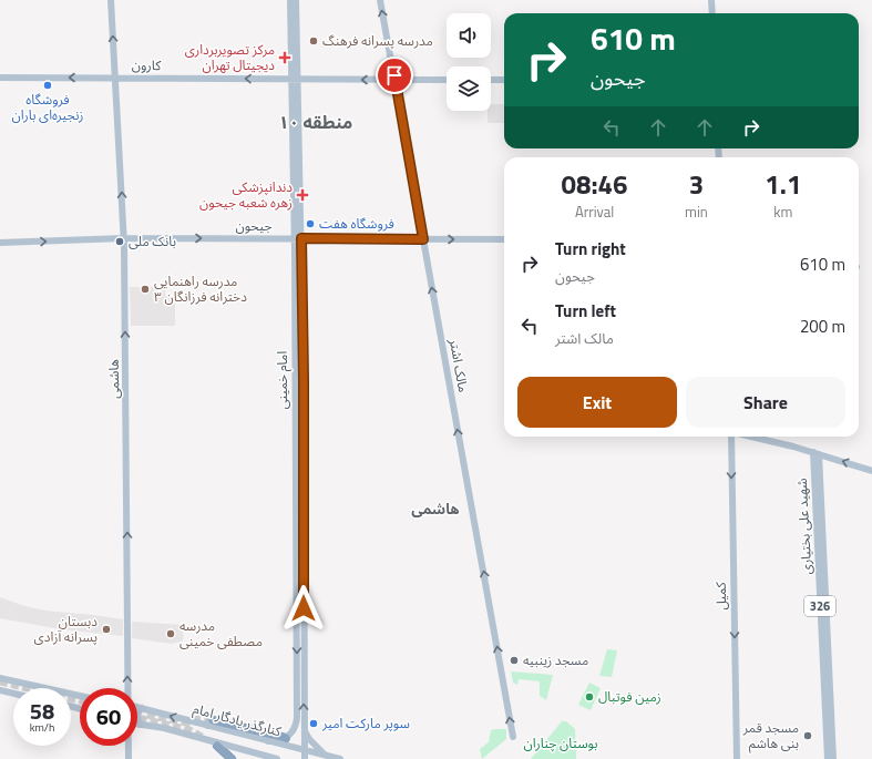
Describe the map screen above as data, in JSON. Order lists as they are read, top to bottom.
{
  "streets": {
    "main road": [
      "کارون",
      "جیحون",
      "مالک اشتر",
      "هاشمی",
      "امام خمینی",
      "شهید علی بختیاری",
      "کمیل",
      "326",
      "کنارگذر یادگار امام"
    ]
  },
  "crossings": [
    ["کارون", "مالک اشتر"],
    ["کارون", "هاشمی"],
    ["کارون", "امام خمینی"],
    ["جیحون", "مالک اشتر"],
    ["جیحون", "هاشمی"],
    ["جیحون", "امام خمینی"],
    ["امام خمینی", "کنارگذر یادگار امام"]
  ],
  "one_way": [
    "کارون",
    "جیحون",
    "مالک اشتر",
    "هاشمی",
    "کمیل"
  ],
  "districts": ["منطقه ۱۰", "هاشمی"],
  "parks": ["بوستان چناران"],
  "places": {
    "other": [
      "مدرسه پسرانه فرهنگ",
      "فروشگاه زنجیره‌ای باران",
      "فروشگاه هفت",
      "بانک ملی",
      "مدرسه راهنمایی دخترانه فرزانگان ۳",
      "دبستان پسرانه آزادی",
      "مدرسه مصطفی خمینی",
      "مسجد زینبیه",
      "زمین فوتبال",
      "سوپر مارکت امیر",
      "مسجد قمر بنی هاشم"
    ],
    "health": ["مرکز تصویربرداری دیجیتال تهران", "دندانپزشکی زهره شعبه جیحون"]
  },
  "page": {
    "turn": ["610 m", "جیحون"],
    "eta": [
      "08:46",
      "Arrival",
      "3",
      "min",
      "1.1",
      "km"
    ],
    "list": [
      {
        "name": "Turn right",
        "note": "جیحون",
        "value": "610 m"
      },
      {
        "name": "Turn left",
        "note": "مالک اشتر",
        "value": "200 m"
      }
    ],
    "buttons": ["Exit", "Share"],
    "speed": "58 km/h",
    "limit": "60"
  }
}
